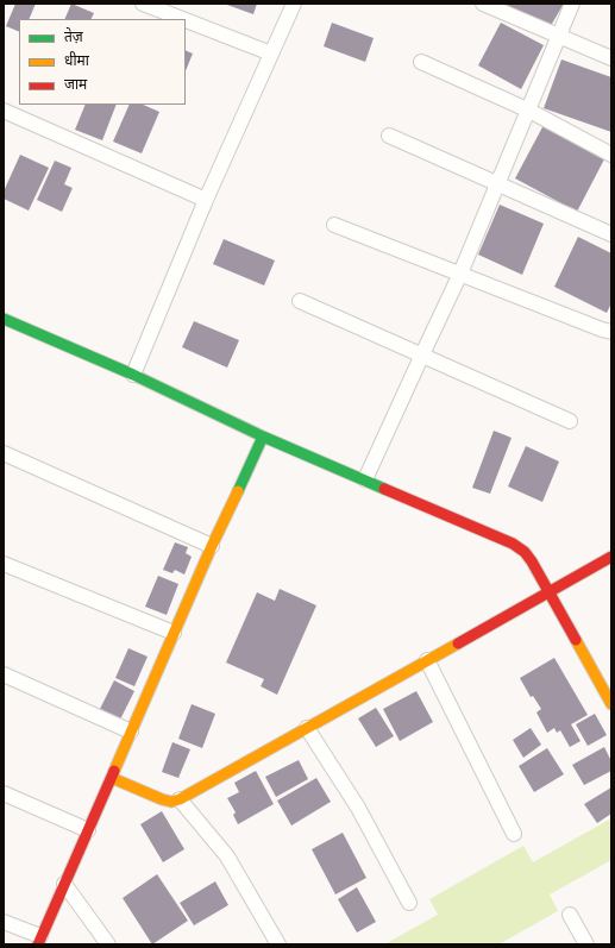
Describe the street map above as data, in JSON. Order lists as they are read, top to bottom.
{
  "legend": ["तेज़", "धीमा", "जाम"]
}
